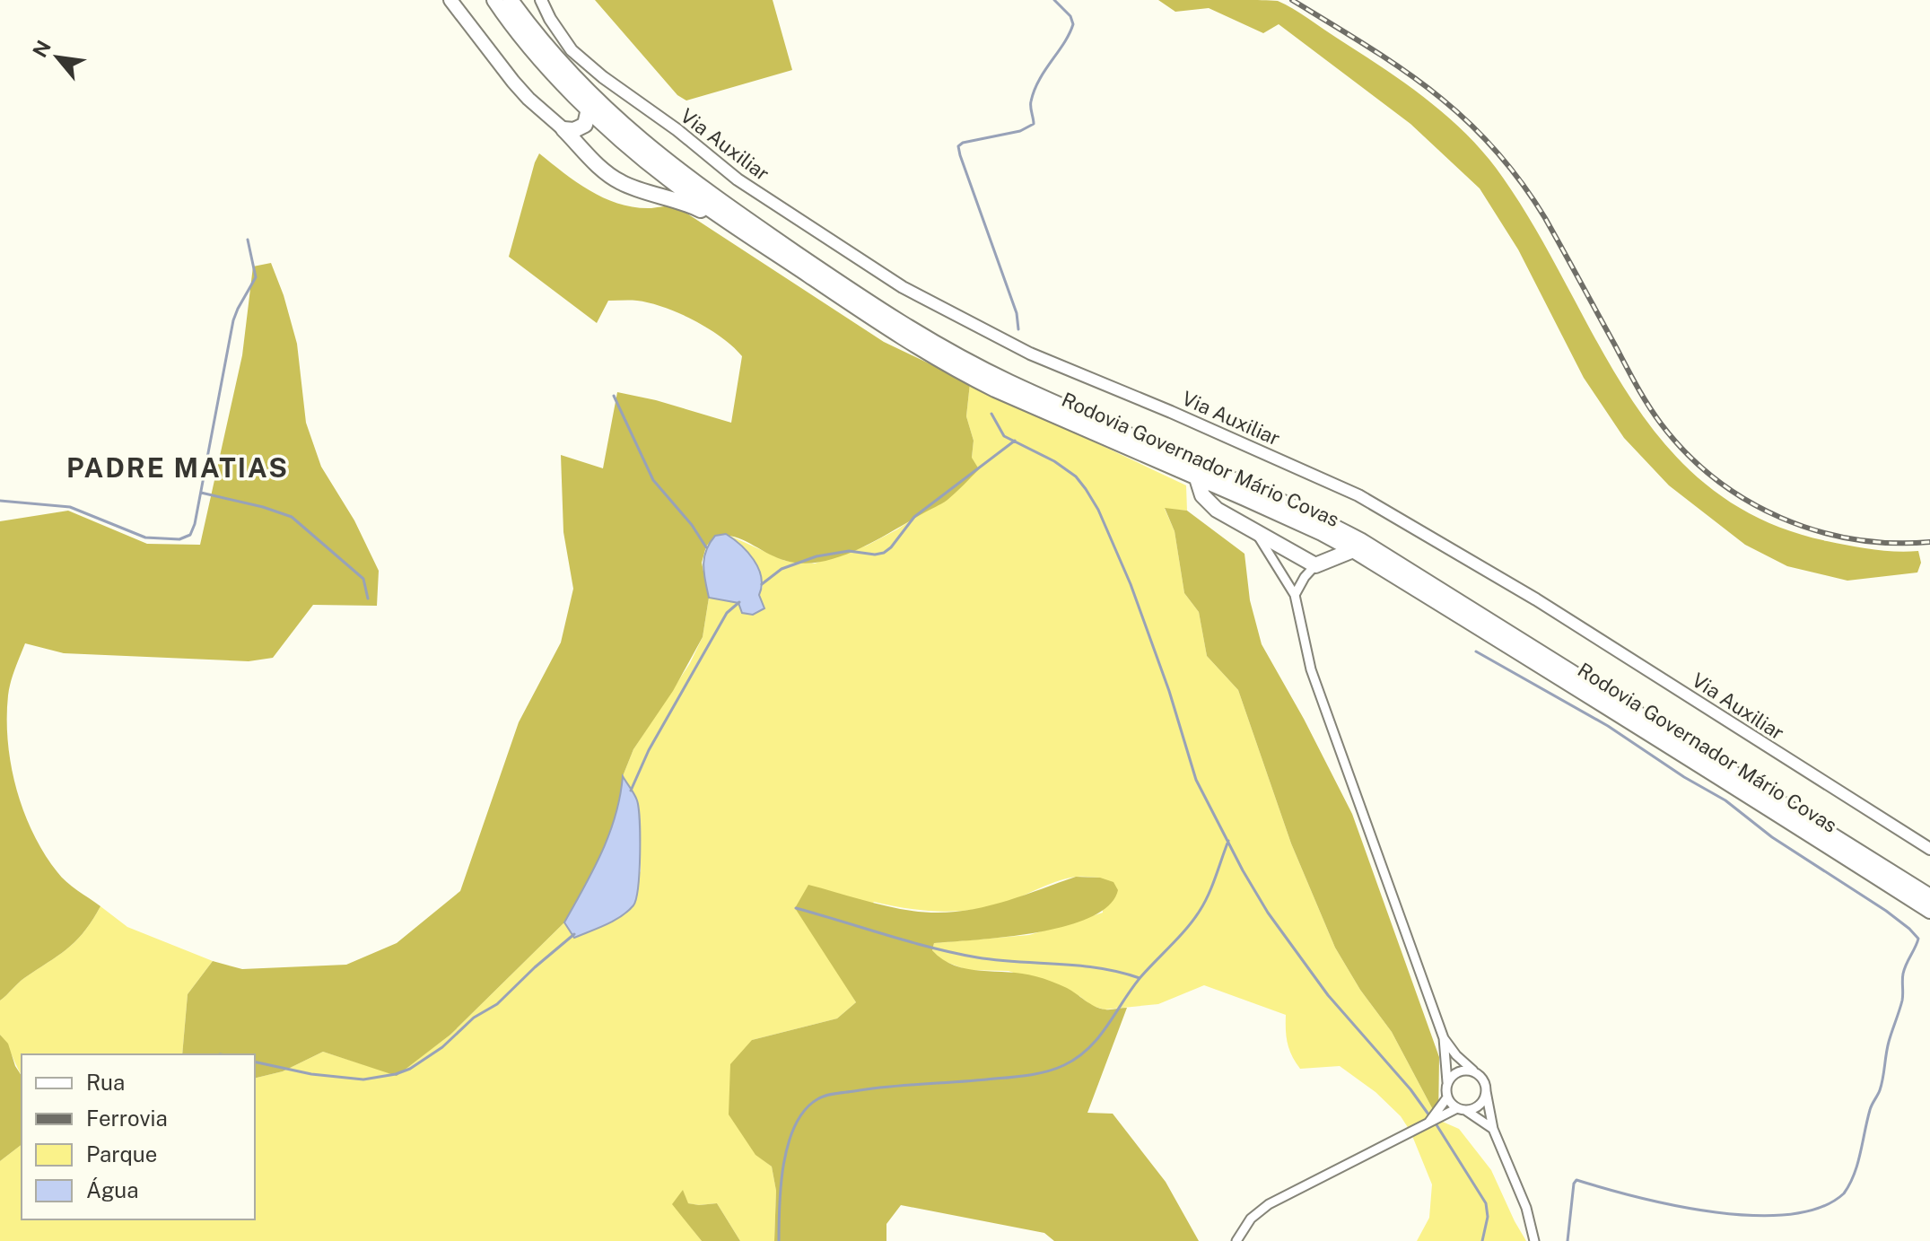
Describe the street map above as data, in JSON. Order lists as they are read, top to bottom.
{
  "streets": {
    "highway": ["Rodovia Governador Mário Covas"],
    "street": ["Via Auxiliar"]
  },
  "districts": ["PADRE MATIAS"],
  "legend": [
    "Rua",
    "Ferrovia",
    "Parque",
    "Água"
  ],
  "north": "top left"
}
